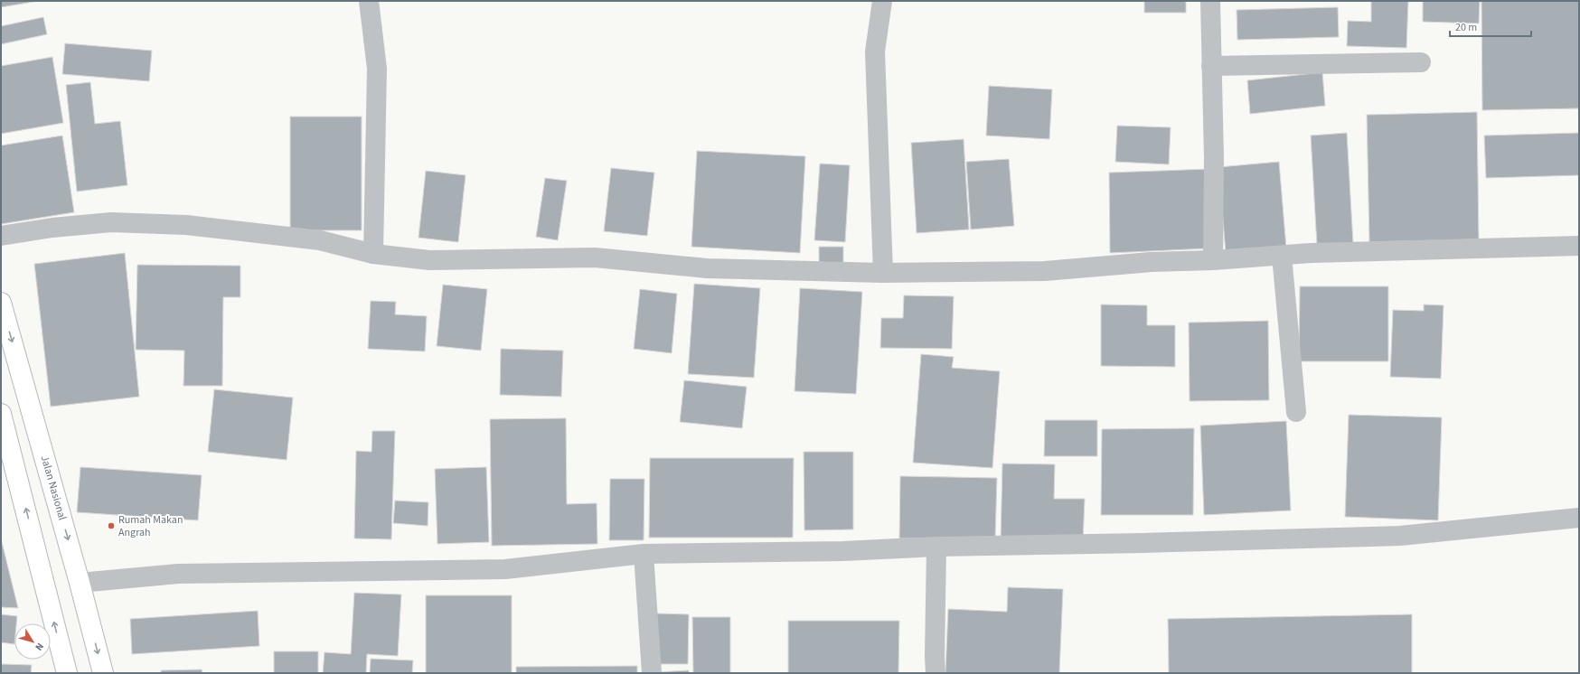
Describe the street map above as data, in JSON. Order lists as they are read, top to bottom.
{
  "streets": {
    "highway": ["Jalan Nasional"]
  },
  "places": ["Rumah Makan Angrah"],
  "scale_bar": "20 m",
  "north": "bottom right"
}
